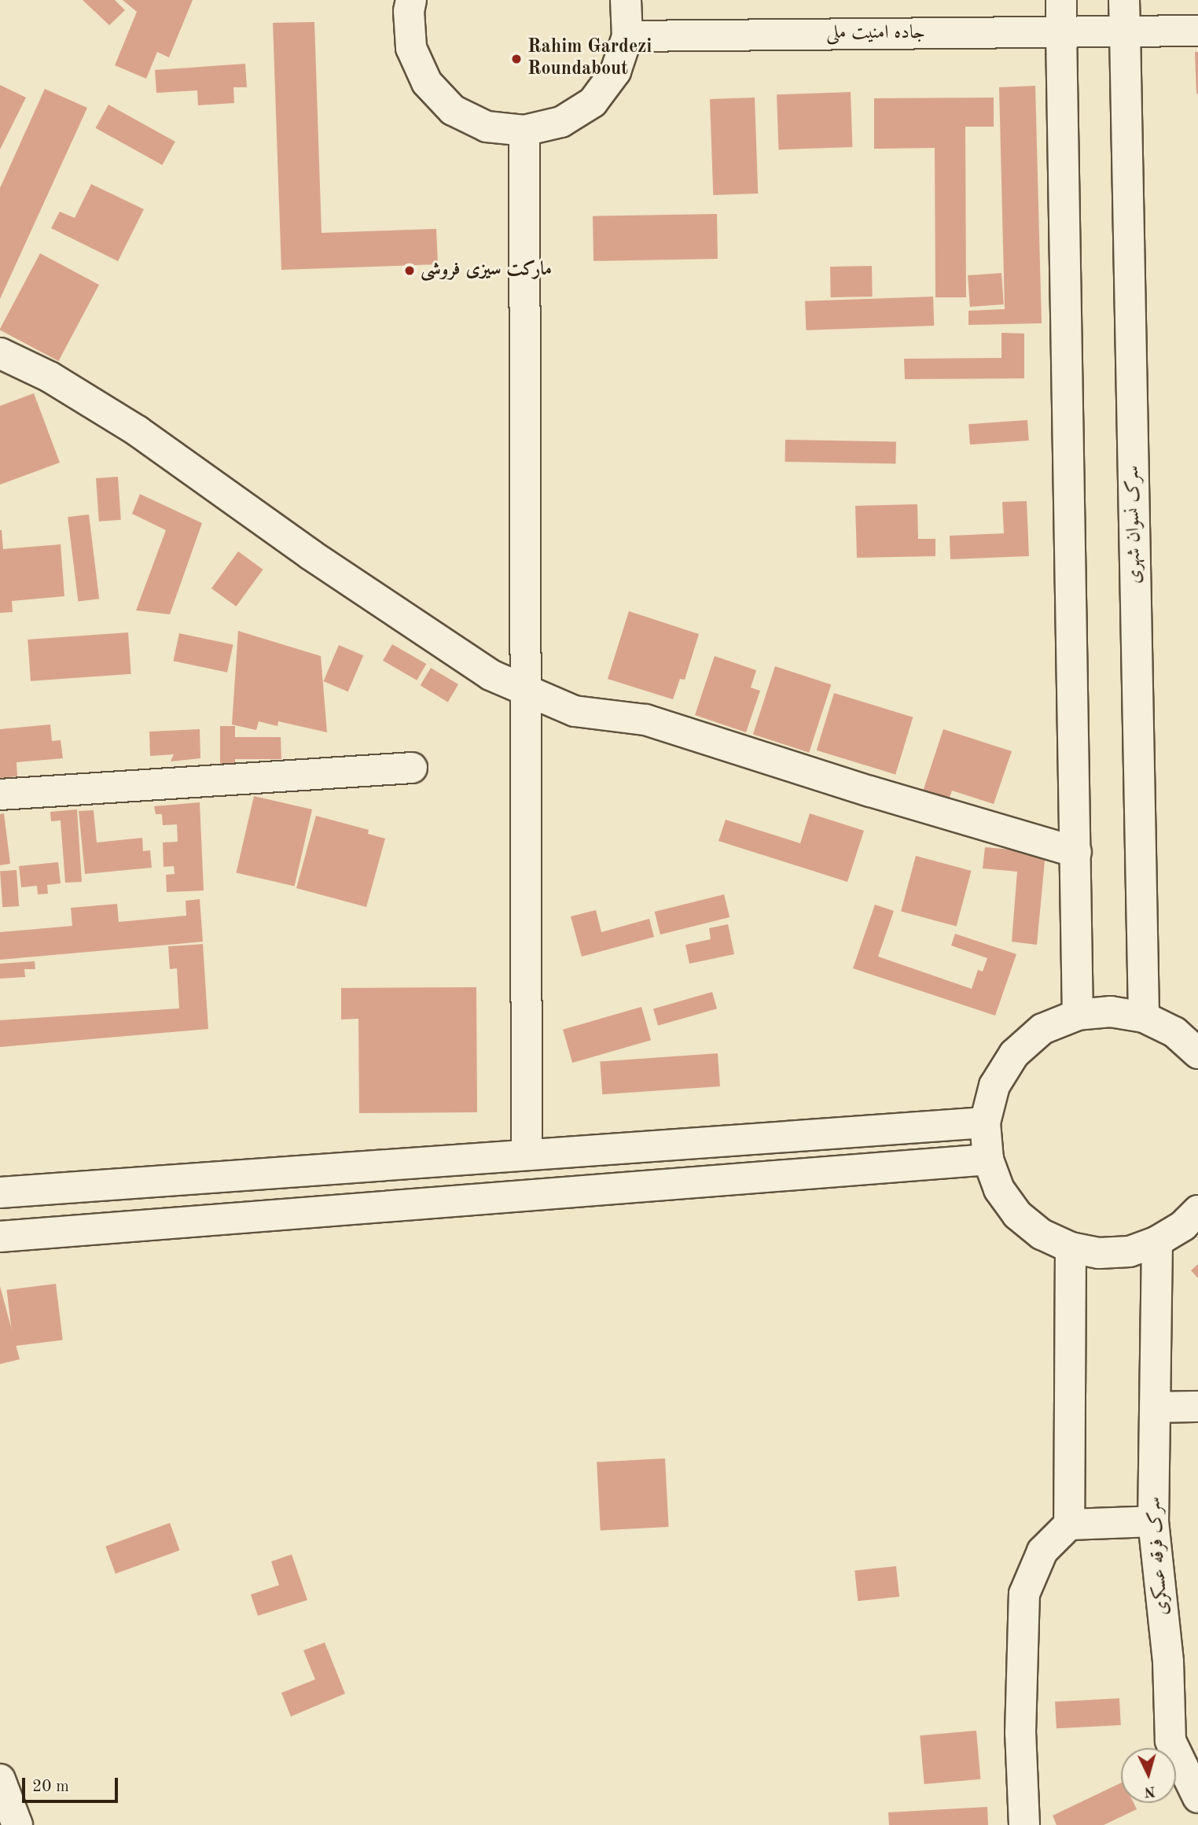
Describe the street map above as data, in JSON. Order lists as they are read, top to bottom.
{
  "streets": {
    "street": ["جاده امنیت ملی", "سرک نسوان شهری", "سرک فرقه عسکری"]
  },
  "crossings": [
    ["جاده امنیت ملی", "سرک نسوان شهری"]
  ],
  "places": ["Rahim Gardezi Roundabout", "مارکت سیزی فروشی"],
  "scale_bar": "20 m",
  "north": "bottom"
}
